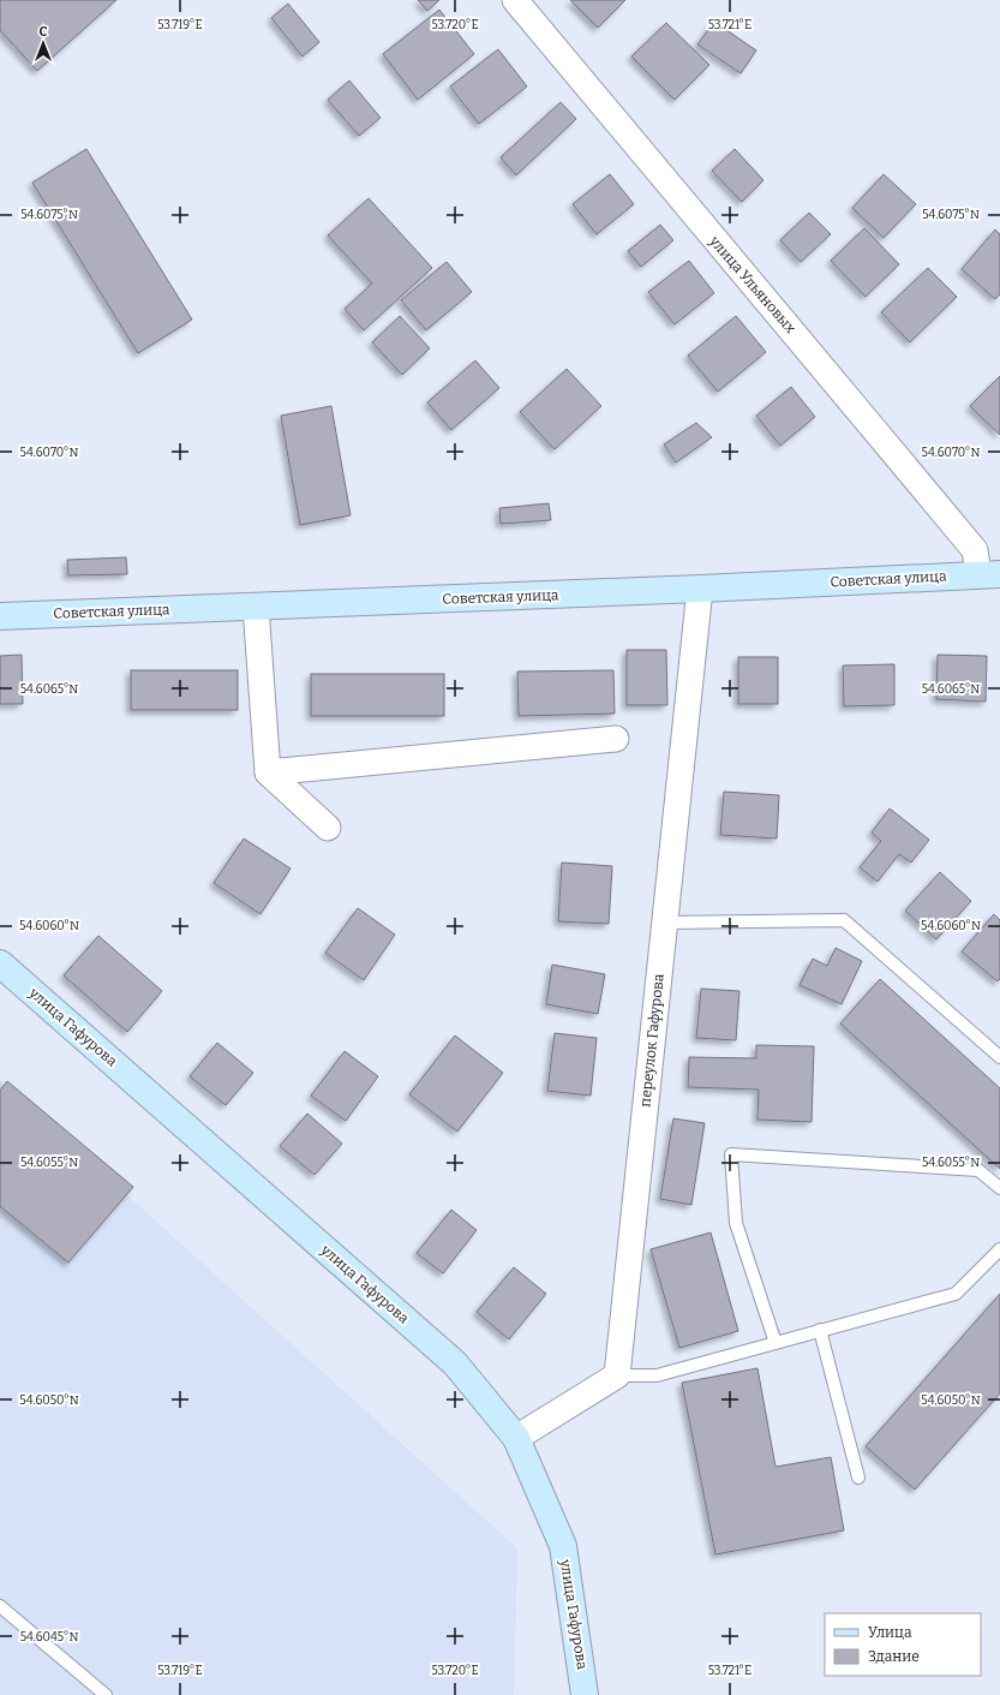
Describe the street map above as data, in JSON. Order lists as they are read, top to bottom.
{
  "streets": {
    "street": [
      "улица Ульяновых",
      "Советская улица",
      "улица Гафурова",
      "переулок Гафурова"
    ]
  },
  "crossings": [
    ["улица Ульяновых", "Советская улица"],
    ["Советская улица", "переулок Гафурова"]
  ],
  "legend": ["Улица", "Здание"],
  "north": "top",
  "coordinates": [
    "53.719°E",
    "53.720°E",
    "53.721°E",
    "54.6075°N",
    "54.6070°N",
    "54.6065°N",
    "54.6060°N",
    "54.6055°N",
    "54.6050°N",
    "54.6045°N"
  ]
}
